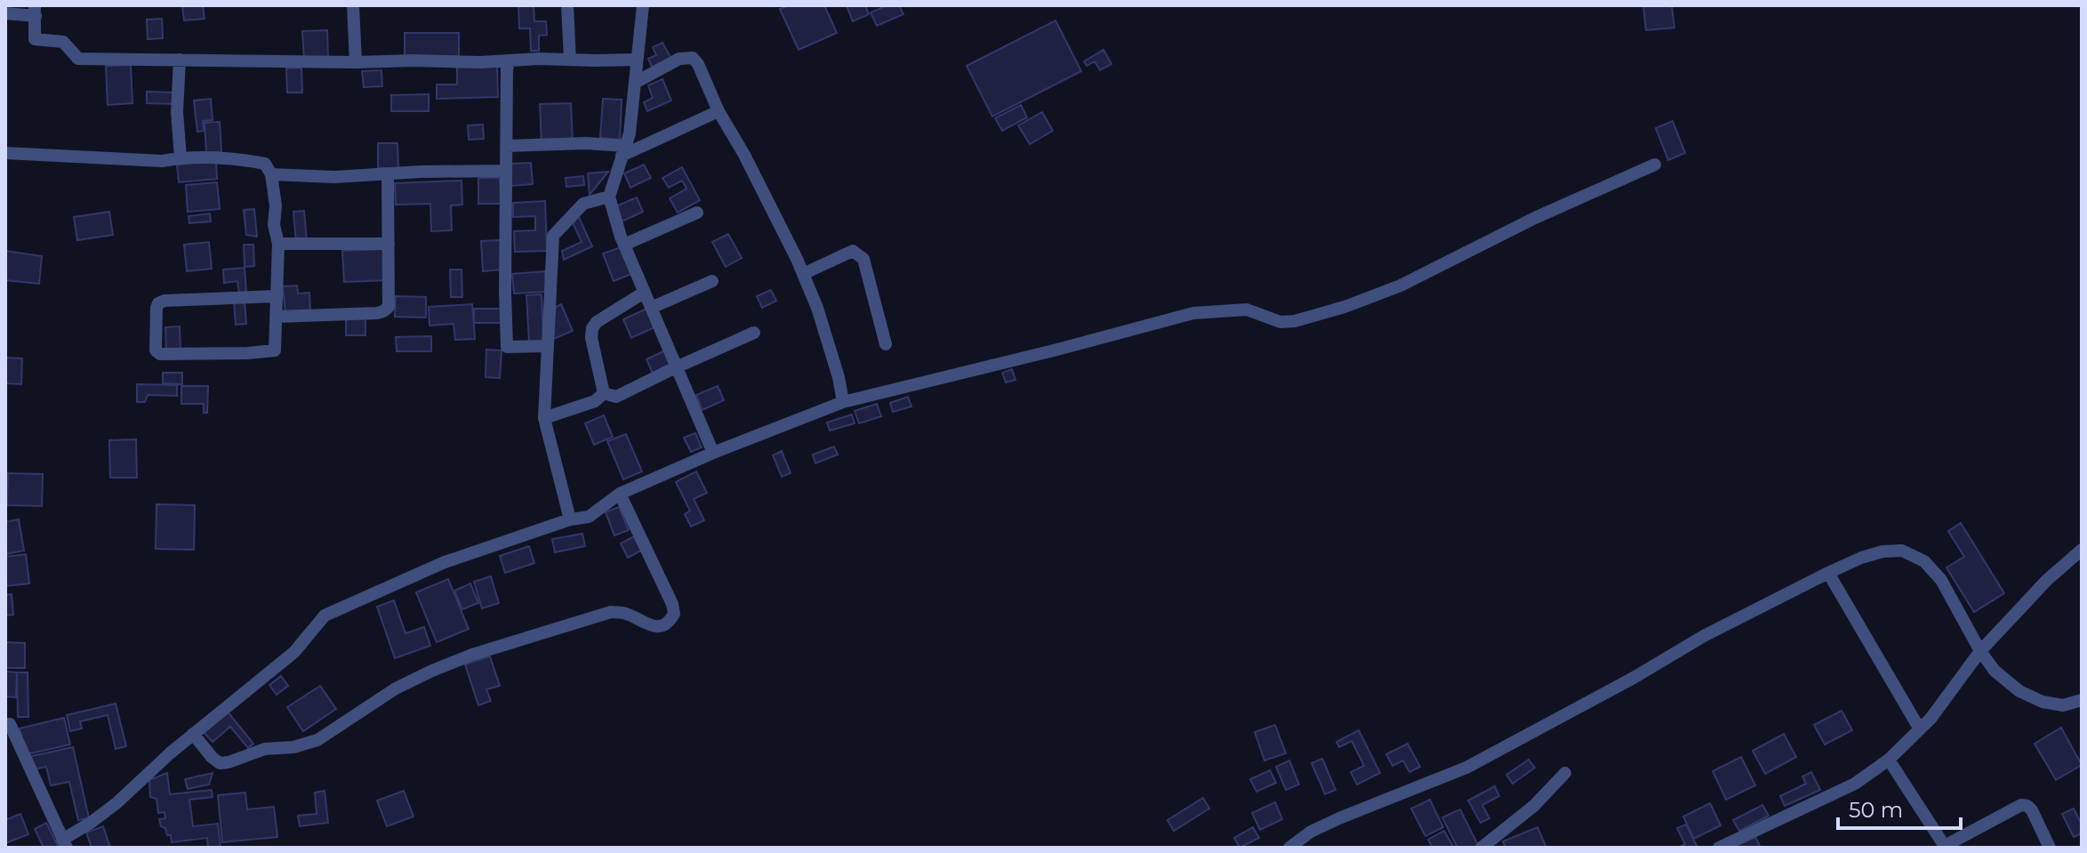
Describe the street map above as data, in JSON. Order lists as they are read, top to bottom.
{
  "scale_bar": "50 m"
}
